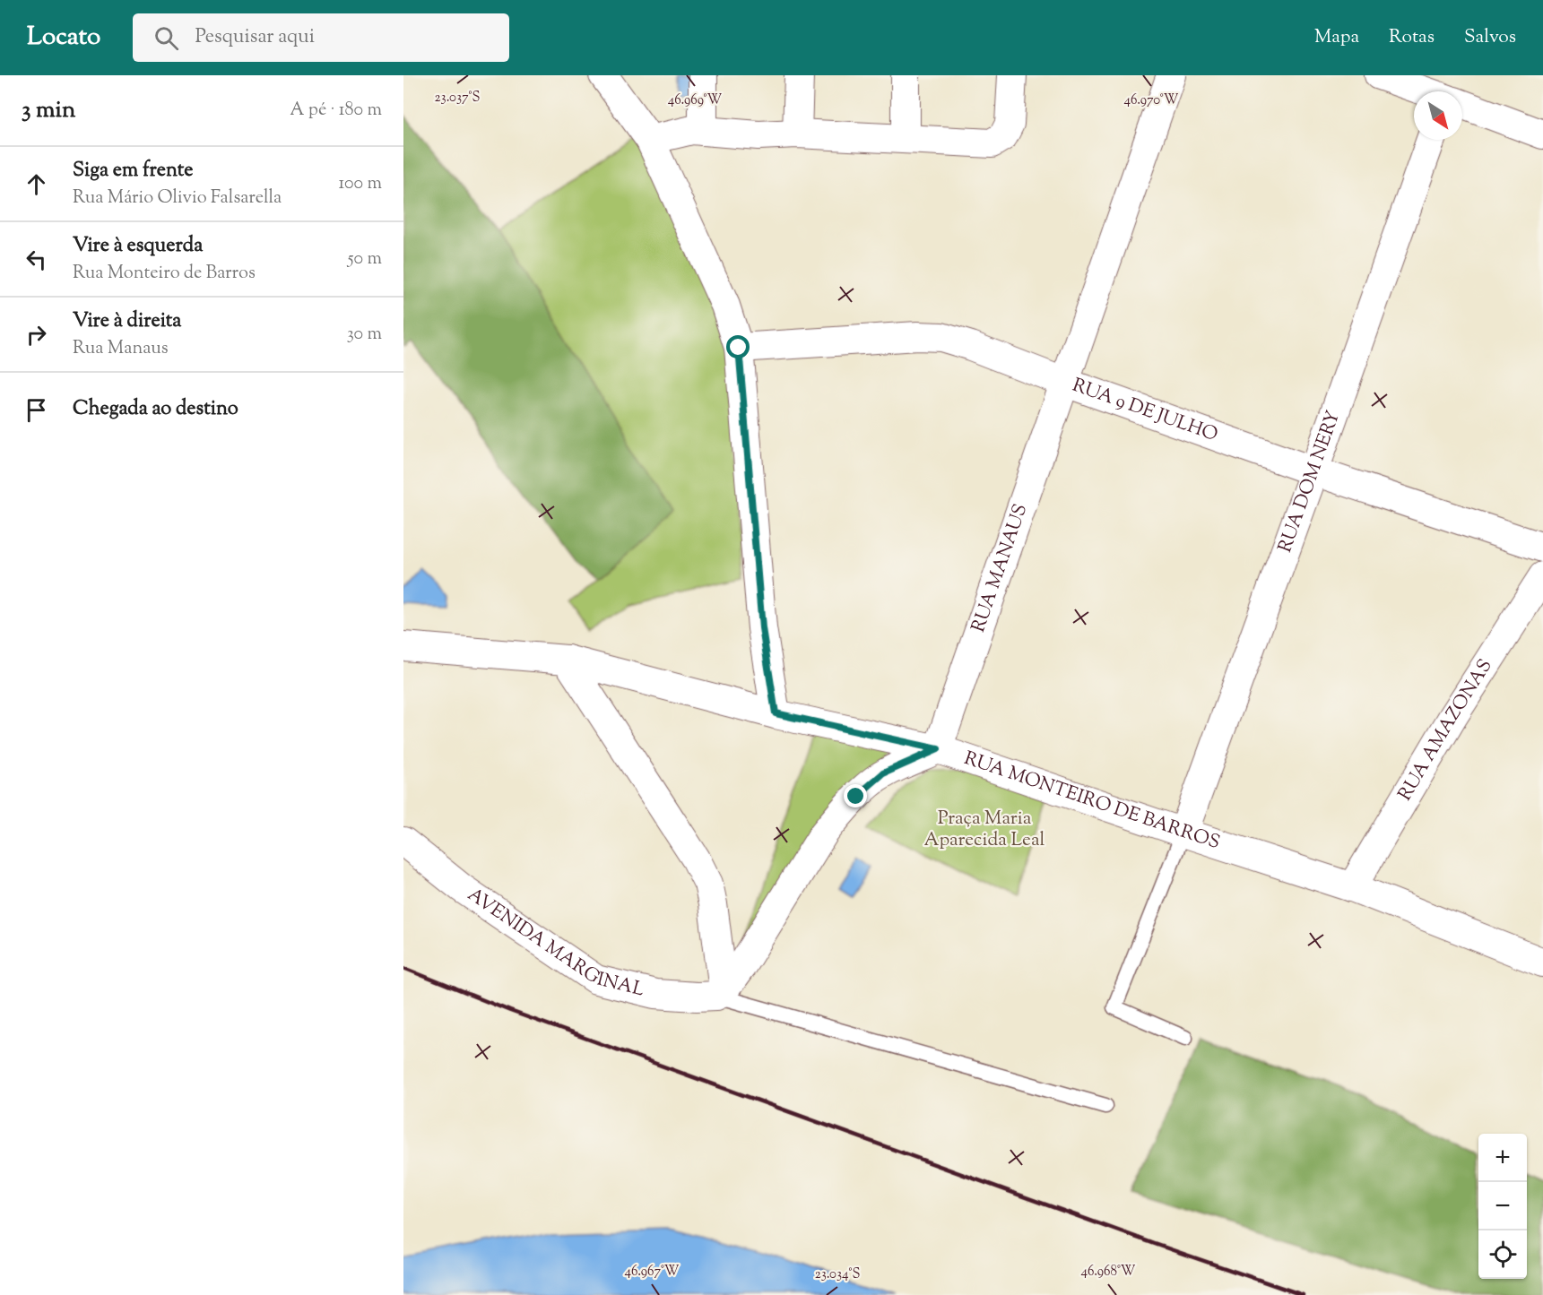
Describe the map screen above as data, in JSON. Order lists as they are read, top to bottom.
{
  "streets": {
    "street": [
      "RUA 9 DE JULHO",
      "RUA DOM NERY",
      "RUA MANAUS",
      "RUA AMAZONAS",
      "RUA MONTEIRO DE BARROS",
      "AVENIDA MARGINAL"
    ]
  },
  "crossings": [
    ["RUA 9 DE JULHO", "RUA DOM NERY"],
    ["RUA 9 DE JULHO", "RUA MANAUS"],
    ["RUA DOM NERY", "RUA MONTEIRO DE BARROS"],
    ["RUA MANAUS", "RUA MONTEIRO DE BARROS"],
    ["RUA AMAZONAS", "RUA MONTEIRO DE BARROS"]
  ],
  "parks": ["Praça Maria Aparecida Leal"],
  "north": "bottom right",
  "page": {
    "header": "Locato",
    "search": "Pesquisar aqui",
    "nav": ["Mapa", "Rotas", "Salvos"],
    "heading": ["3 min", "A pé · 180 m"],
    "list": [
      ["Siga em frente", "Rua Mário Olivio Falsarella", "100 m"],
      ["Vire à esquerda", "Rua Monteiro de Barros", "50 m"],
      ["Vire à direita", "Rua Manaus", "30 m"],
      "Chegada ao destino"
    ],
    "map_buttons": ["+", "−"]
  },
  "coordinates": [
    "23.037°S",
    "46.969°W",
    "46.970°W",
    "46.967°W",
    "46.968°W",
    "23.034°S"
  ]
}
